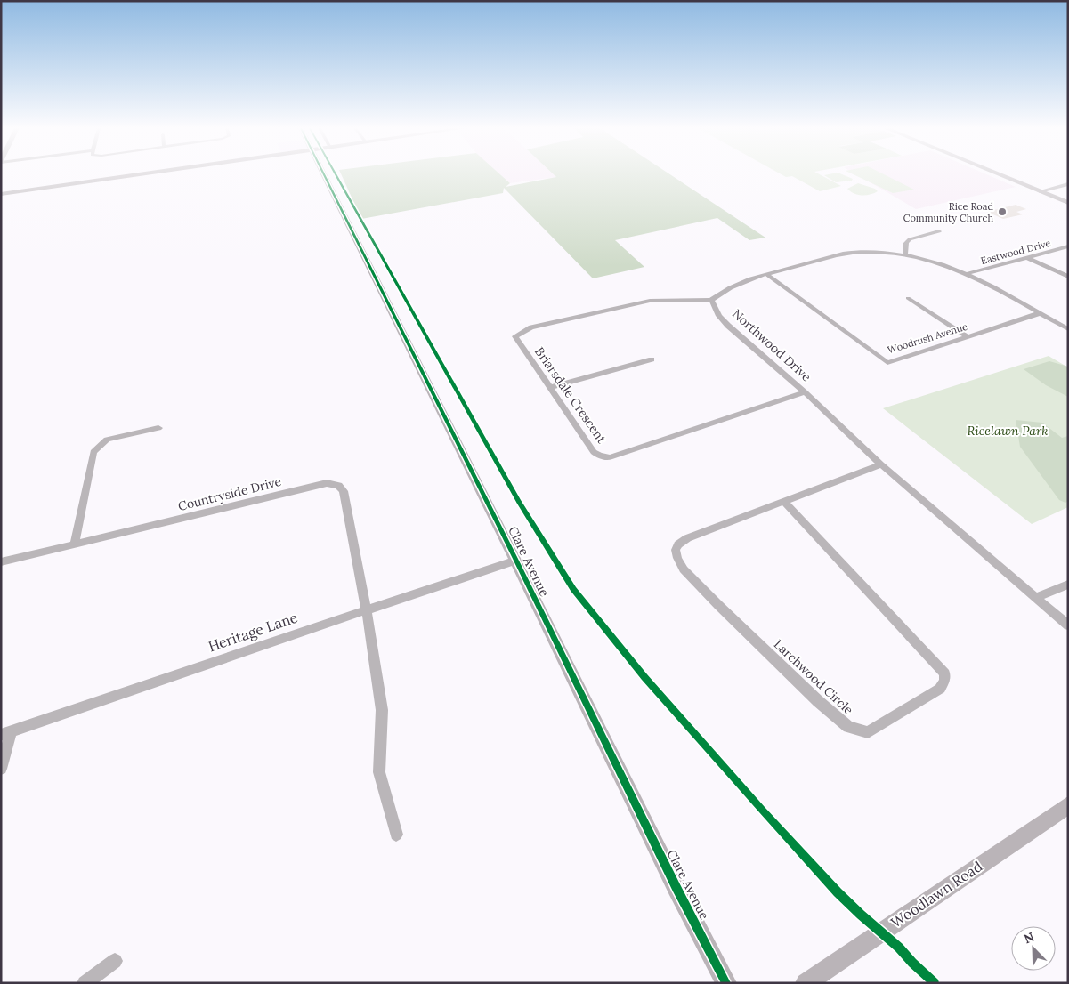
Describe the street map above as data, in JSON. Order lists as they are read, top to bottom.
{
  "streets": {
    "street": [
      "Eastwood Drive",
      "Woodrush Avenue",
      "Northwood Drive",
      "Briarsdale Crescent",
      "Countryside Drive",
      "Clare Avenue",
      "Heritage Lane",
      "Larchwood Circle",
      "Woodlawn Road"
    ]
  },
  "crossings": [
    ["Northwood Drive", "Briarsdale Crescent"],
    ["Northwood Drive", "Larchwood Circle"],
    ["Countryside Drive", "Heritage Lane"],
    ["Clare Avenue", "Heritage Lane"]
  ],
  "parks": ["Ricelawn Park"],
  "places": ["Rice Road Community Church"],
  "north": "top left"
}
